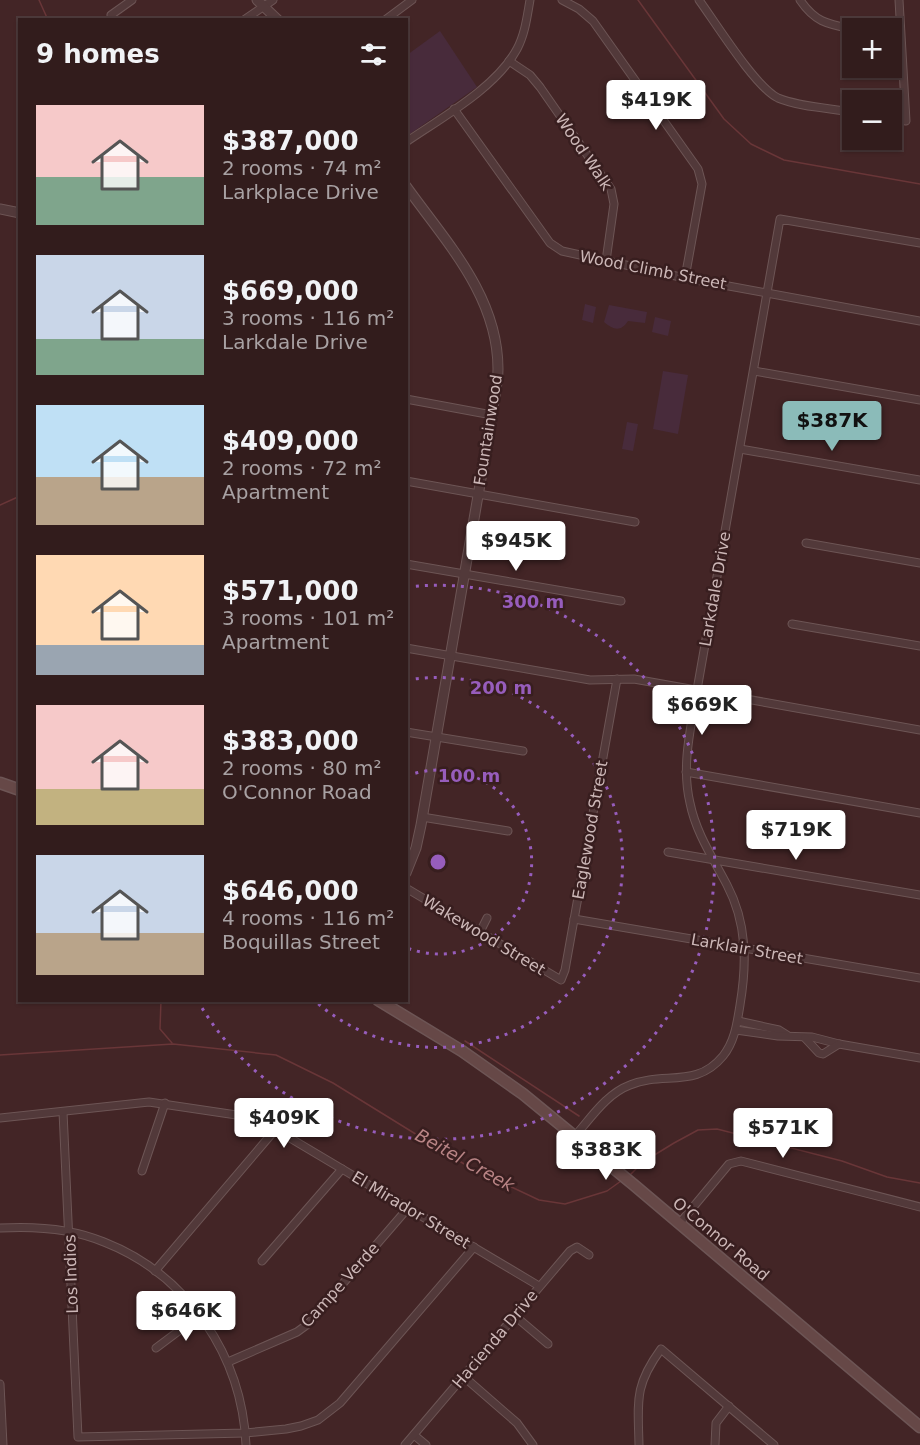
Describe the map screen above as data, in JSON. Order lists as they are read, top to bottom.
{
  "streets": {
    "main road": ["O'Connor Road"],
    "street": [
      "Wood Walk",
      "Wood Climb Street",
      "Fountainwood",
      "Larkdale Drive",
      "Eaglewood Street",
      "Wakewood Street",
      "Larklair Street",
      "El Mirador Street",
      "Los Indios",
      "Campe Verde",
      "Hacienda Drive"
    ]
  },
  "crossings": [
    ["Wood Walk", "Wood Climb Street"],
    ["Wood Climb Street", "Larkdale Drive"],
    ["Larkdale Drive", "Larklair Street"],
    ["Larkdale Drive", "O'Connor Road"],
    ["Eaglewood Street", "Wakewood Street"],
    ["Eaglewood Street", "Larklair Street"],
    ["El Mirador Street", "Los Indios"],
    ["El Mirador Street", "Campe Verde"],
    ["El Mirador Street", "Hacienda Drive"]
  ],
  "water": ["Beitel Creek"],
  "page": {
    "map_buttons": ["+", "−"],
    "heading": "9 homes",
    "price": [
      "$419K",
      "$387K",
      "$945K",
      "$669K",
      "$719K",
      "$409K",
      "$571K",
      "$383K",
      "$646K"
    ],
    "list": [
      {
        "name": "$387,000",
        "note": "2 rooms · 74 m² · Larkplace Drive"
      },
      {
        "name": "$669,000",
        "note": "3 rooms · 116 m² · Larkdale Drive"
      },
      {
        "name": "$409,000",
        "note": "2 rooms · 72 m² · Apartment"
      },
      {
        "name": "$571,000",
        "note": "3 rooms · 101 m² · Apartment"
      },
      {
        "name": "$383,000",
        "note": "2 rooms · 80 m² · O'Connor Road"
      },
      {
        "name": "$646,000",
        "note": "4 rooms · 116 m² · Boquillas Street"
      }
    ]
  },
  "rings": ["300 m", "200 m", "100 m"]
}
